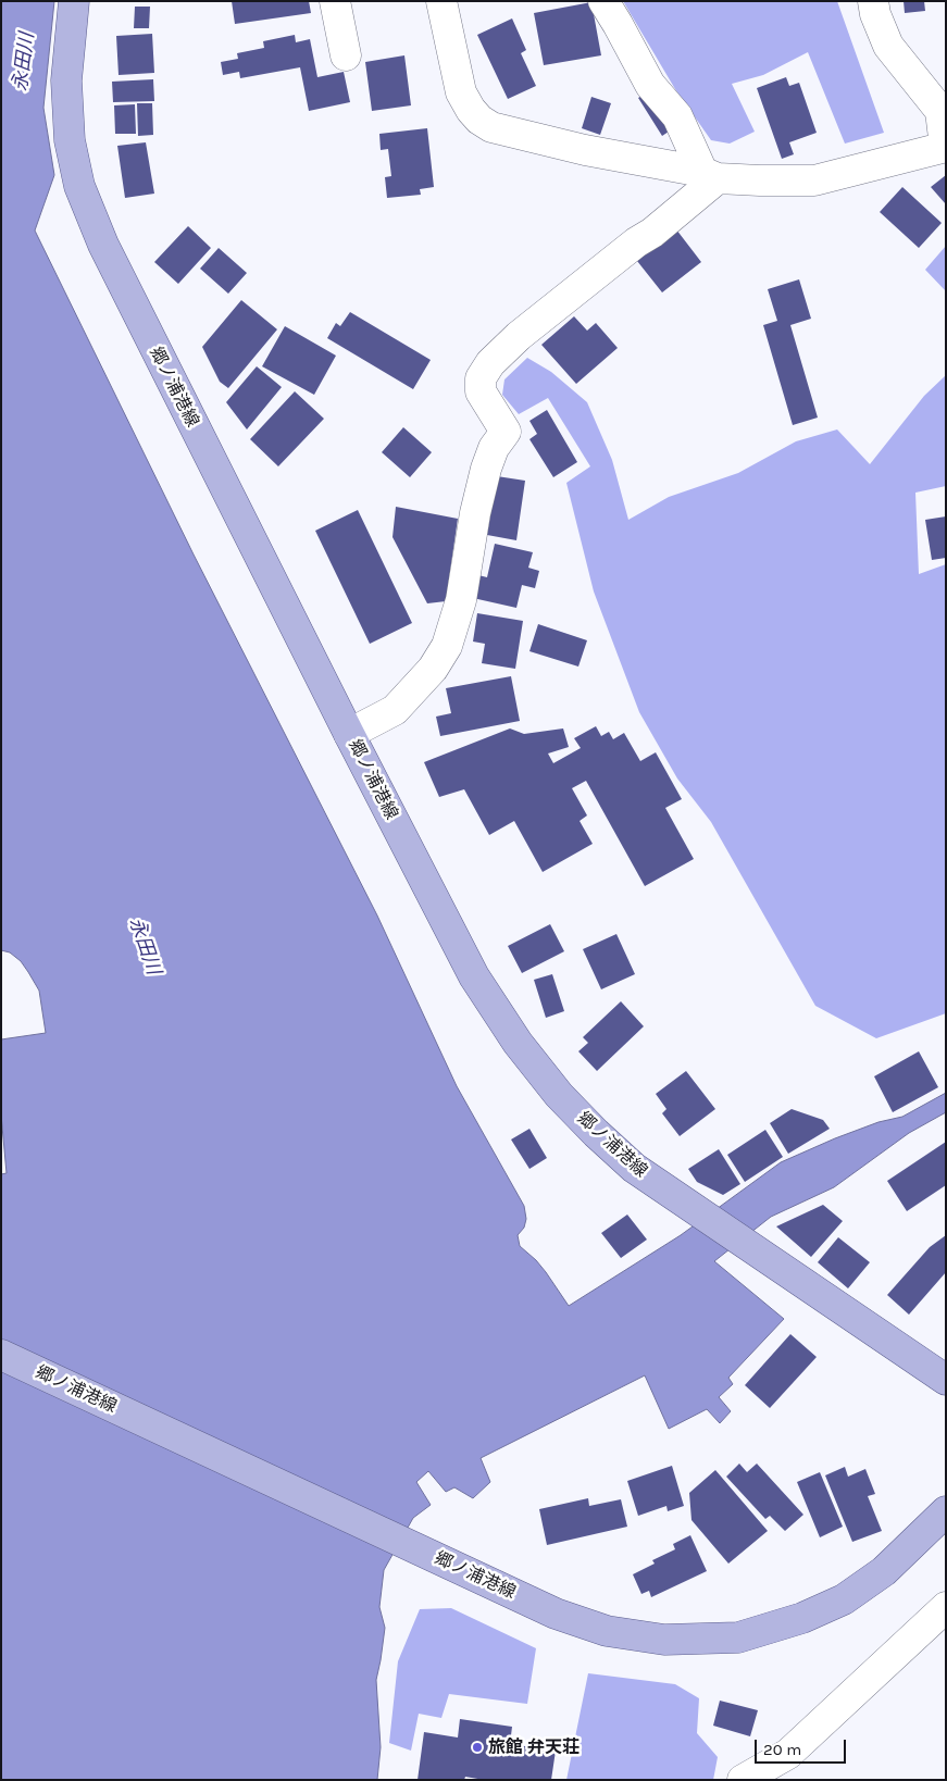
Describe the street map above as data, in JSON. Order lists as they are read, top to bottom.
{
  "streets": {
    "main road": ["郷ノ浦港線"]
  },
  "water": ["永田川"],
  "places": ["旅館 弁天荘"],
  "scale_bar": "20 m"
}
